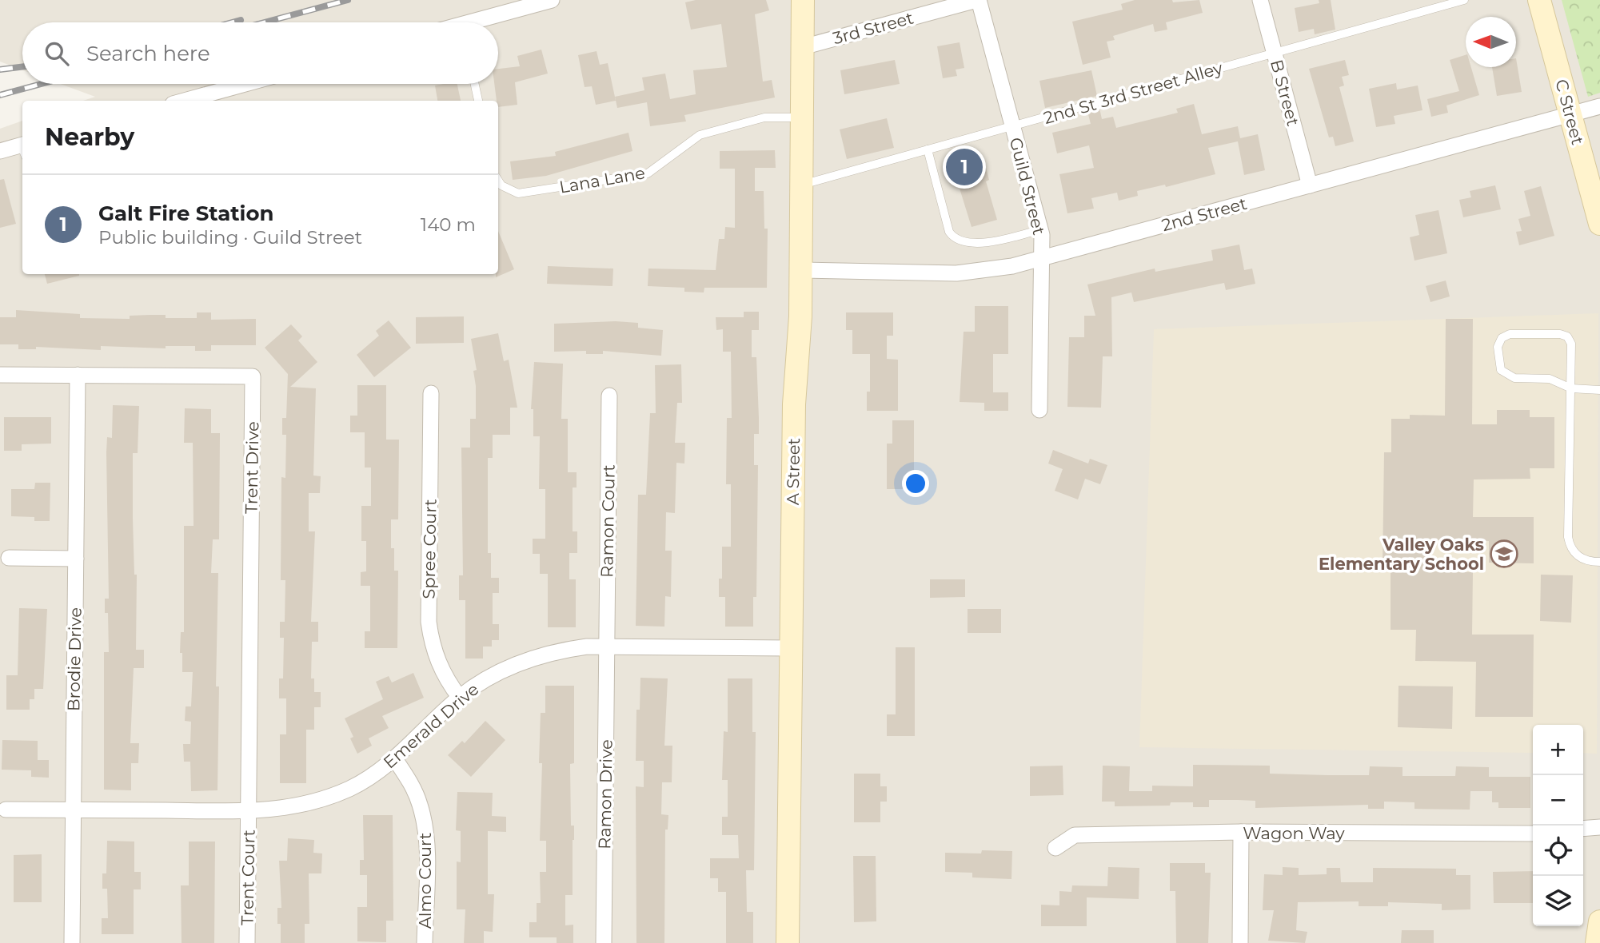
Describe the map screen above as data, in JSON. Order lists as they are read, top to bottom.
{
  "streets": {
    "street": [
      "3rd Street",
      "B Street",
      "C Street",
      "Guild Street",
      "2nd Street",
      "Trent Drive",
      "A Street",
      "Ramon Court",
      "Spree Court",
      "Brodie Drive",
      "Emerald Drive",
      "Ramon Drive",
      "Wagon Way",
      "Trent Court",
      "Almo Court"
    ],
    "lane": ["2nd St 3rd Street Alley", "Lana Lane"]
  },
  "crossings": [
    ["3rd Street", "Guild Street"],
    ["3rd Street", "A Street"],
    ["2nd St 3rd Street Alley", "B Street"],
    ["2nd St 3rd Street Alley", "Guild Street"],
    ["2nd St 3rd Street Alley", "A Street"],
    ["B Street", "2nd Street"],
    ["C Street", "2nd Street"],
    ["Lana Lane", "A Street"],
    ["Guild Street", "2nd Street"],
    ["2nd Street", "A Street"],
    ["Trent Drive", "Brodie Drive"],
    ["Trent Drive", "Emerald Drive"],
    ["Trent Drive", "Trent Court"],
    ["A Street", "Emerald Drive"],
    ["Ramon Court", "Emerald Drive"],
    ["Ramon Court", "Ramon Drive"],
    ["Spree Court", "Emerald Drive"],
    ["Brodie Drive", "Emerald Drive"],
    ["Emerald Drive", "Ramon Drive"],
    ["Emerald Drive", "Trent Court"],
    ["Emerald Drive", "Almo Court"]
  ],
  "places": {
    "school or university": ["Valley Oaks Elementary School"]
  },
  "north": "left",
  "page": {
    "search": "Search here",
    "heading": "Nearby",
    "pins": "1",
    "list": [
      {
        "mark": "1",
        "name": "Galt Fire Station",
        "note": "Public building · Guild Street",
        "value": "140 m"
      }
    ],
    "map_buttons": ["+", "−"]
  }
}
